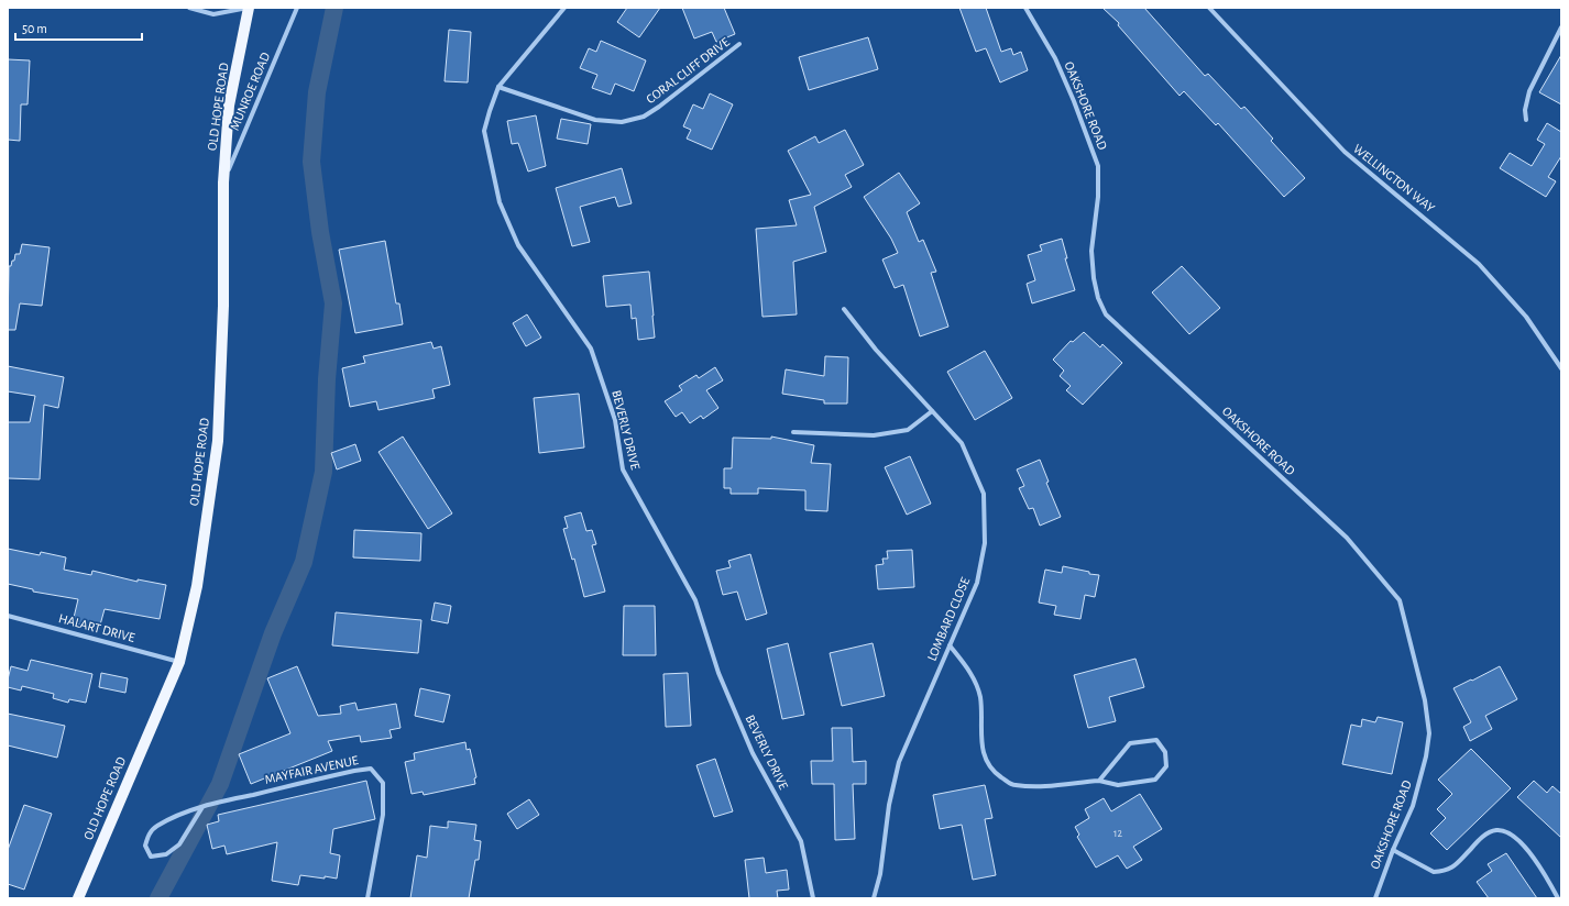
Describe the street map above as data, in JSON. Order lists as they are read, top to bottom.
{
  "streets": {
    "main road": ["OLD HOPE ROAD"],
    "street": [
      "CORAL CLIFF DRIVE",
      "MUNROE ROAD",
      "OAKSHORE ROAD",
      "WELLINGTON WAY",
      "BEVERLY DRIVE",
      "LOMBARD CLOSE",
      "HALART DRIVE",
      "MAYFAIR AVENUE"
    ]
  },
  "crossings": [
    ["CORAL CLIFF DRIVE", "BEVERLY DRIVE"],
    ["MUNROE ROAD", "OLD HOPE ROAD"],
    ["OLD HOPE ROAD", "HALART DRIVE"]
  ],
  "house_numbers": ["12"],
  "scale_bar": "50 m"
}
